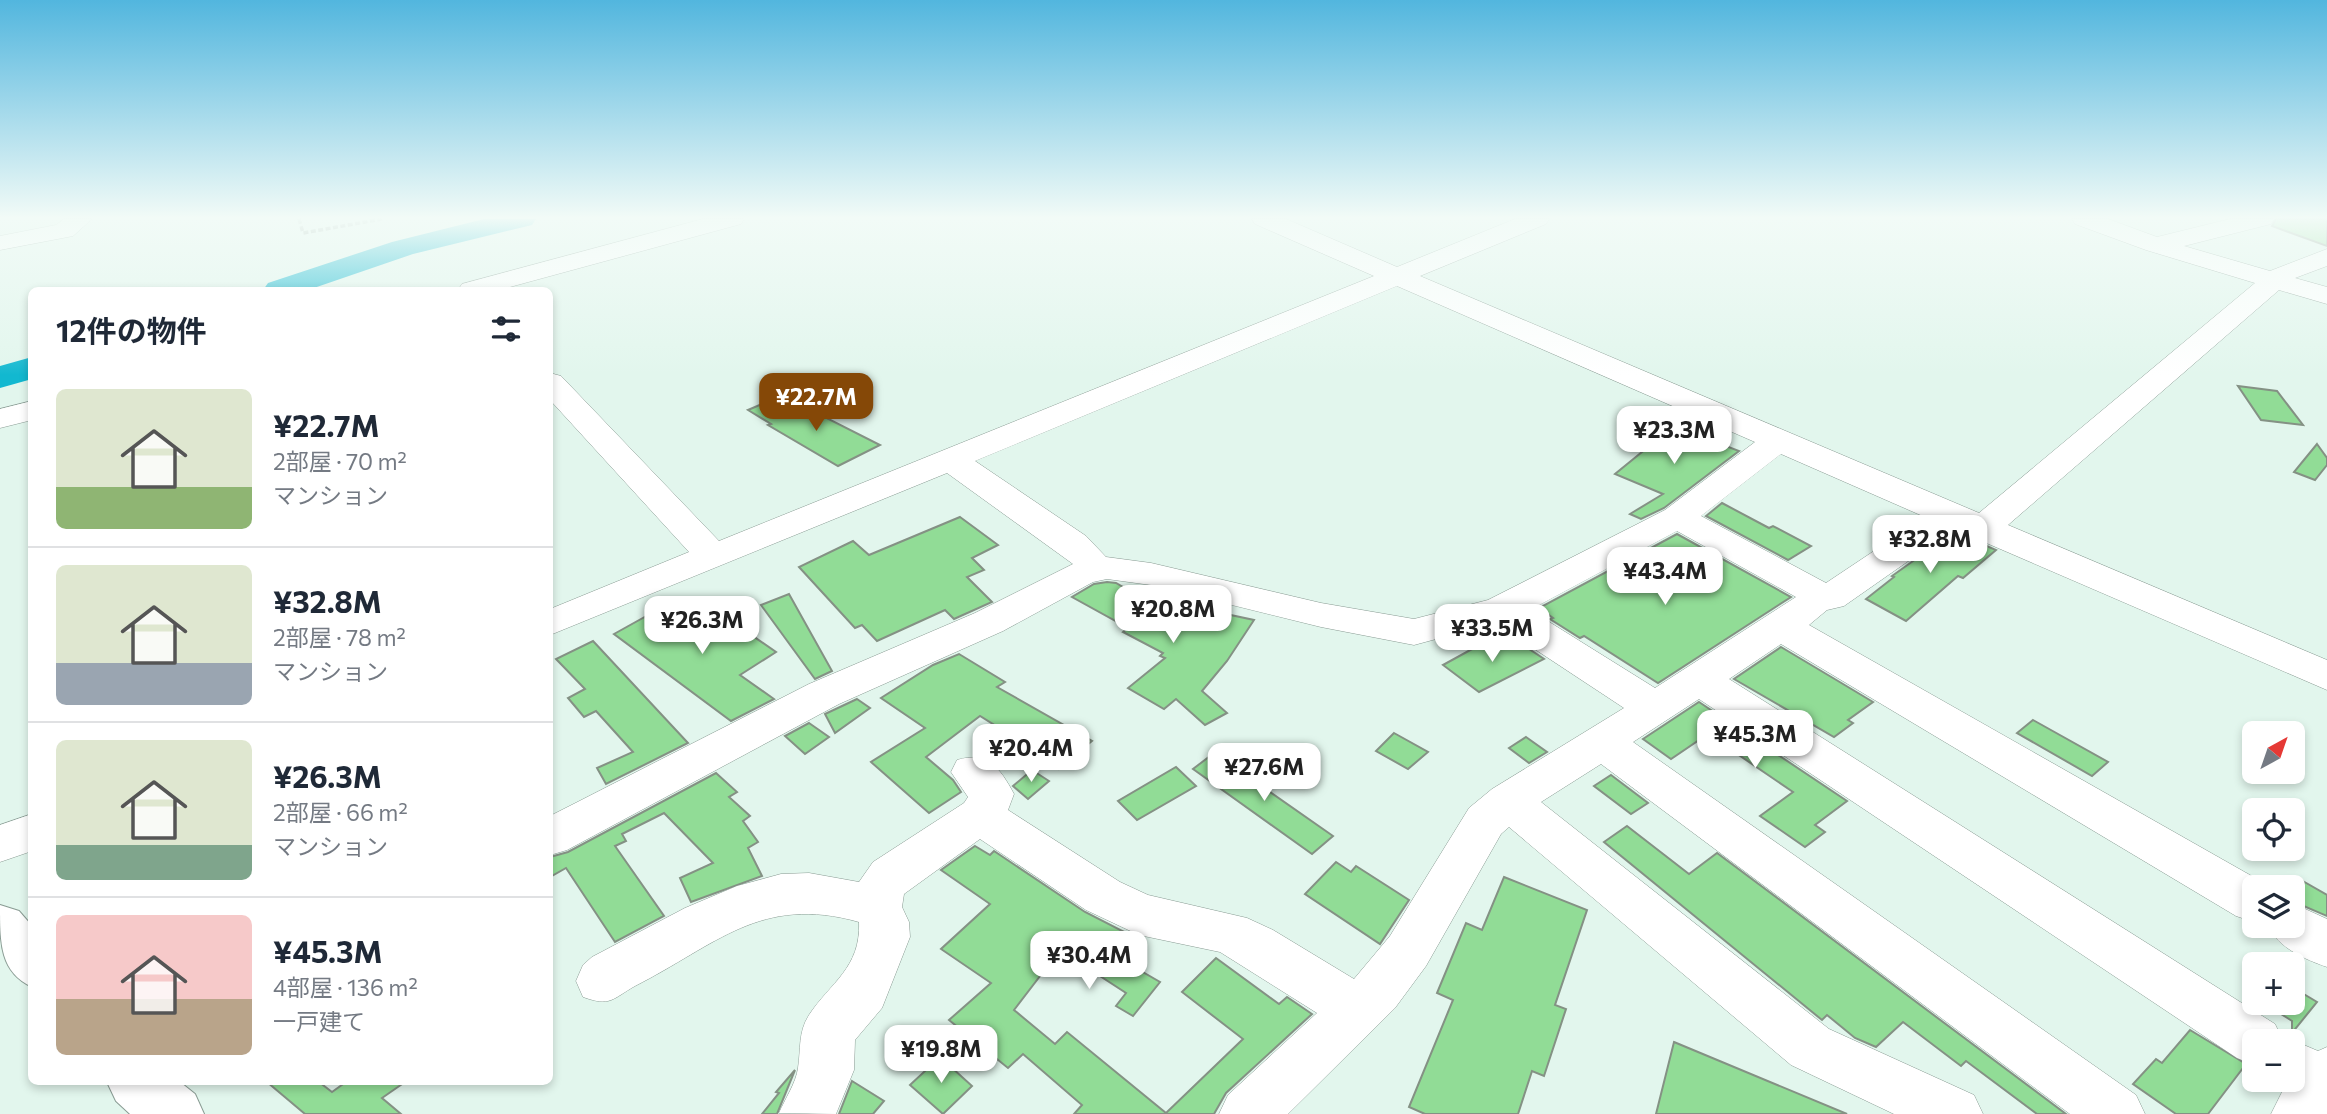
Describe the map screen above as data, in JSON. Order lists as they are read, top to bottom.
{
  "north": "top right",
  "page": {
    "heading": "12件の物件",
    "list": [
      {
        "name": "¥22.7M",
        "note": "2部屋 · 70 m² · マンション"
      },
      {
        "name": "¥32.8M",
        "note": "2部屋 · 78 m² · マンション"
      },
      {
        "name": "¥26.3M",
        "note": "2部屋 · 66 m² · マンション"
      },
      {
        "name": "¥45.3M",
        "note": "4部屋 · 136 m² · 一戸建て"
      }
    ],
    "price": [
      "¥22.7M",
      "¥23.3M",
      "¥32.8M",
      "¥43.4M",
      "¥20.8M",
      "¥26.3M",
      "¥33.5M",
      "¥45.3M",
      "¥20.4M",
      "¥27.6M",
      "¥30.4M",
      "¥19.8M"
    ],
    "map_buttons": ["+", "−"]
  }
}
